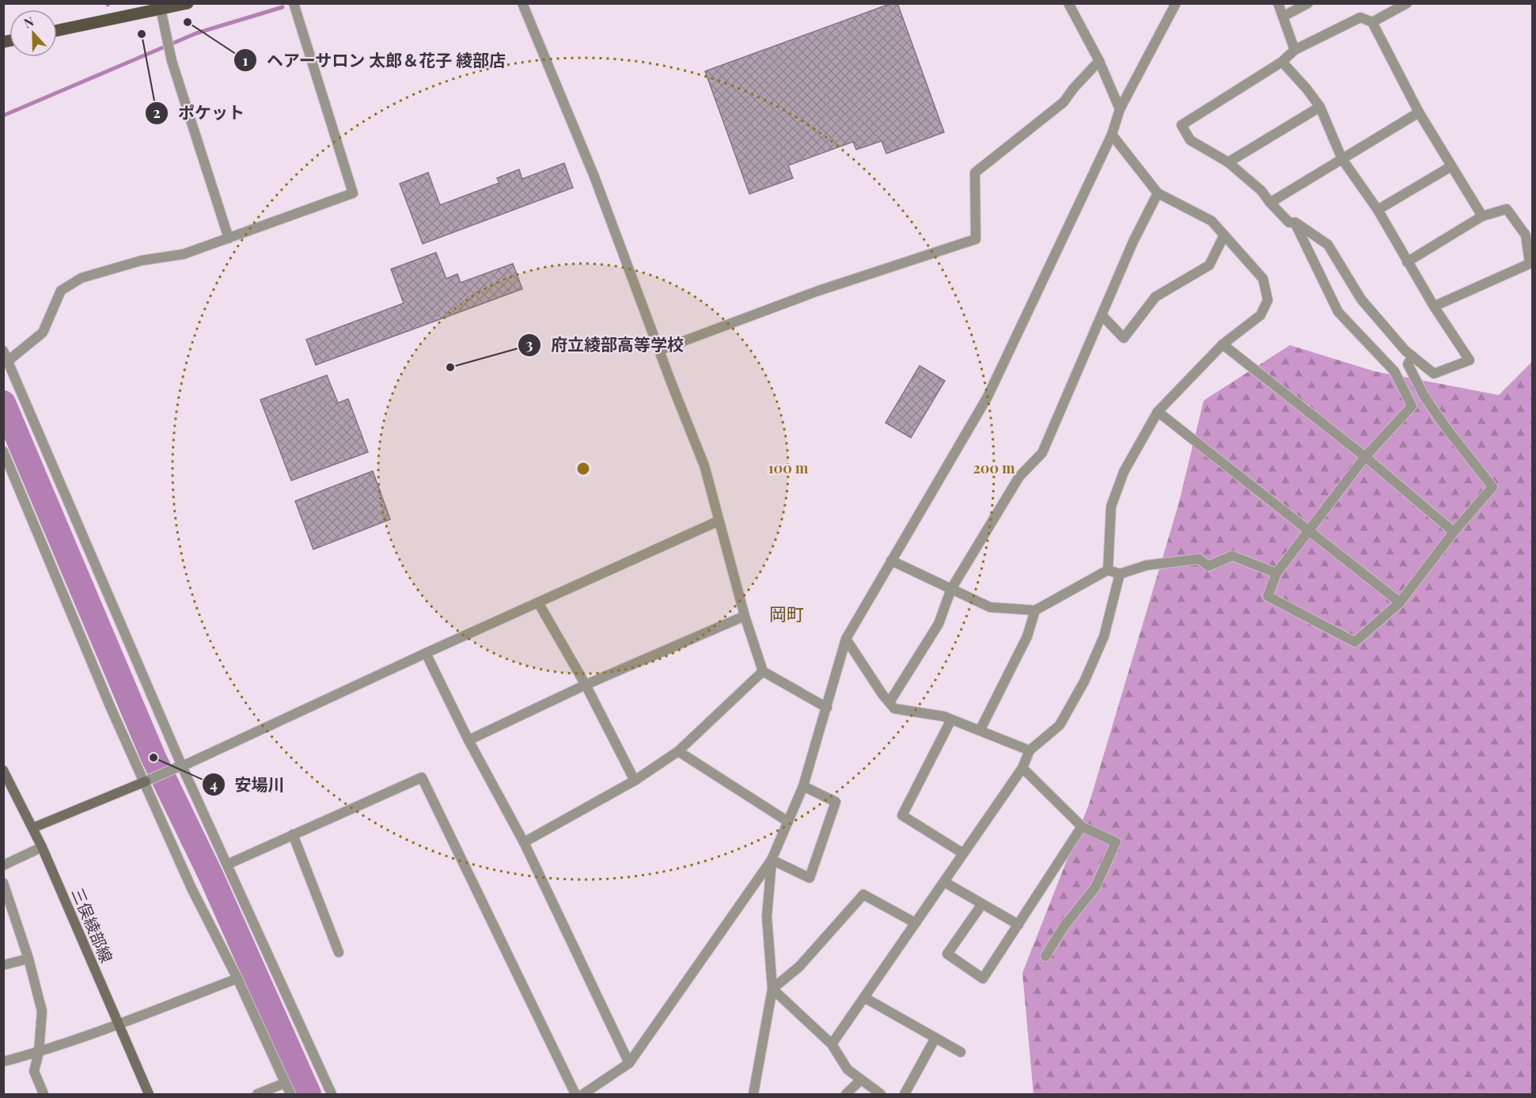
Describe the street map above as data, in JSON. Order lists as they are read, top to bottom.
{
  "streets": {
    "main road": ["三俣綾部線"]
  },
  "districts": ["岡町"],
  "places": [
    "ヘアーサロン 太郎＆花子 綾部店",
    "ポケット",
    "府立綾部高等学校",
    "安場川"
  ],
  "north": "top",
  "rings": ["100 m", "200 m"]
}
